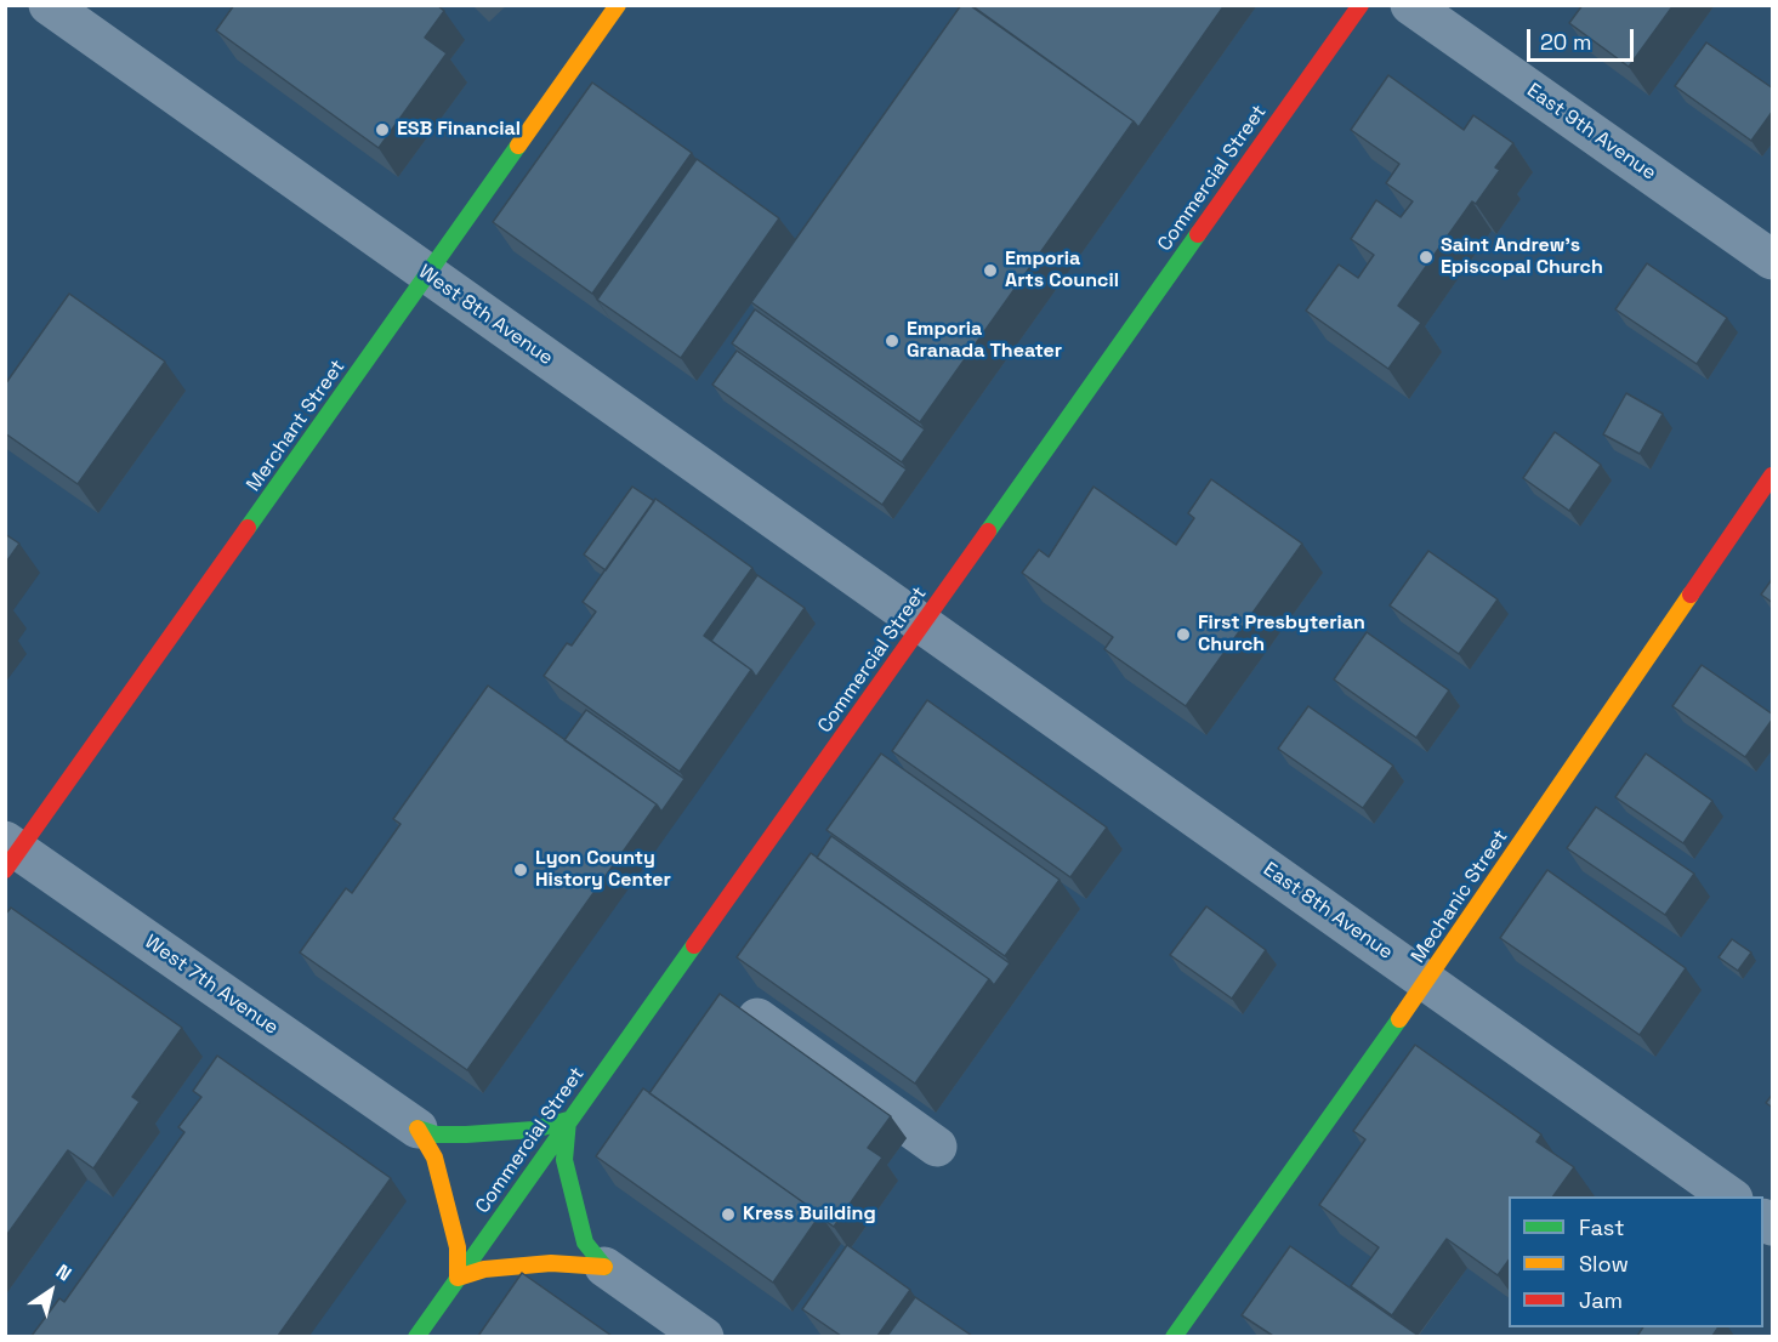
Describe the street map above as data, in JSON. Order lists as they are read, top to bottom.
{
  "streets": {
    "main road": ["Commercial Street", "Merchant Street", "Mechanic Street"],
    "street": [
      "East 9th Avenue",
      "West 8th Avenue",
      "East 8th Avenue",
      "West 7th Avenue"
    ]
  },
  "crossings": [
    ["Commercial Street", "West 8th Avenue"],
    ["Commercial Street", "East 8th Avenue"],
    ["West 8th Avenue", "Merchant Street"],
    ["West 8th Avenue", "East 8th Avenue"],
    ["Merchant Street", "West 7th Avenue"],
    ["Mechanic Street", "East 8th Avenue"]
  ],
  "places": [
    "ESB Financial",
    "Saint Andrew's Episcopal Church",
    "Emporia Arts Council",
    "Emporia Granada Theater",
    "First Presbyterian Church",
    "Lyon County History Center",
    "Kress Building"
  ],
  "legend": ["Fast", "Slow", "Jam"],
  "scale_bar": "20 m",
  "north": "top right"
}
